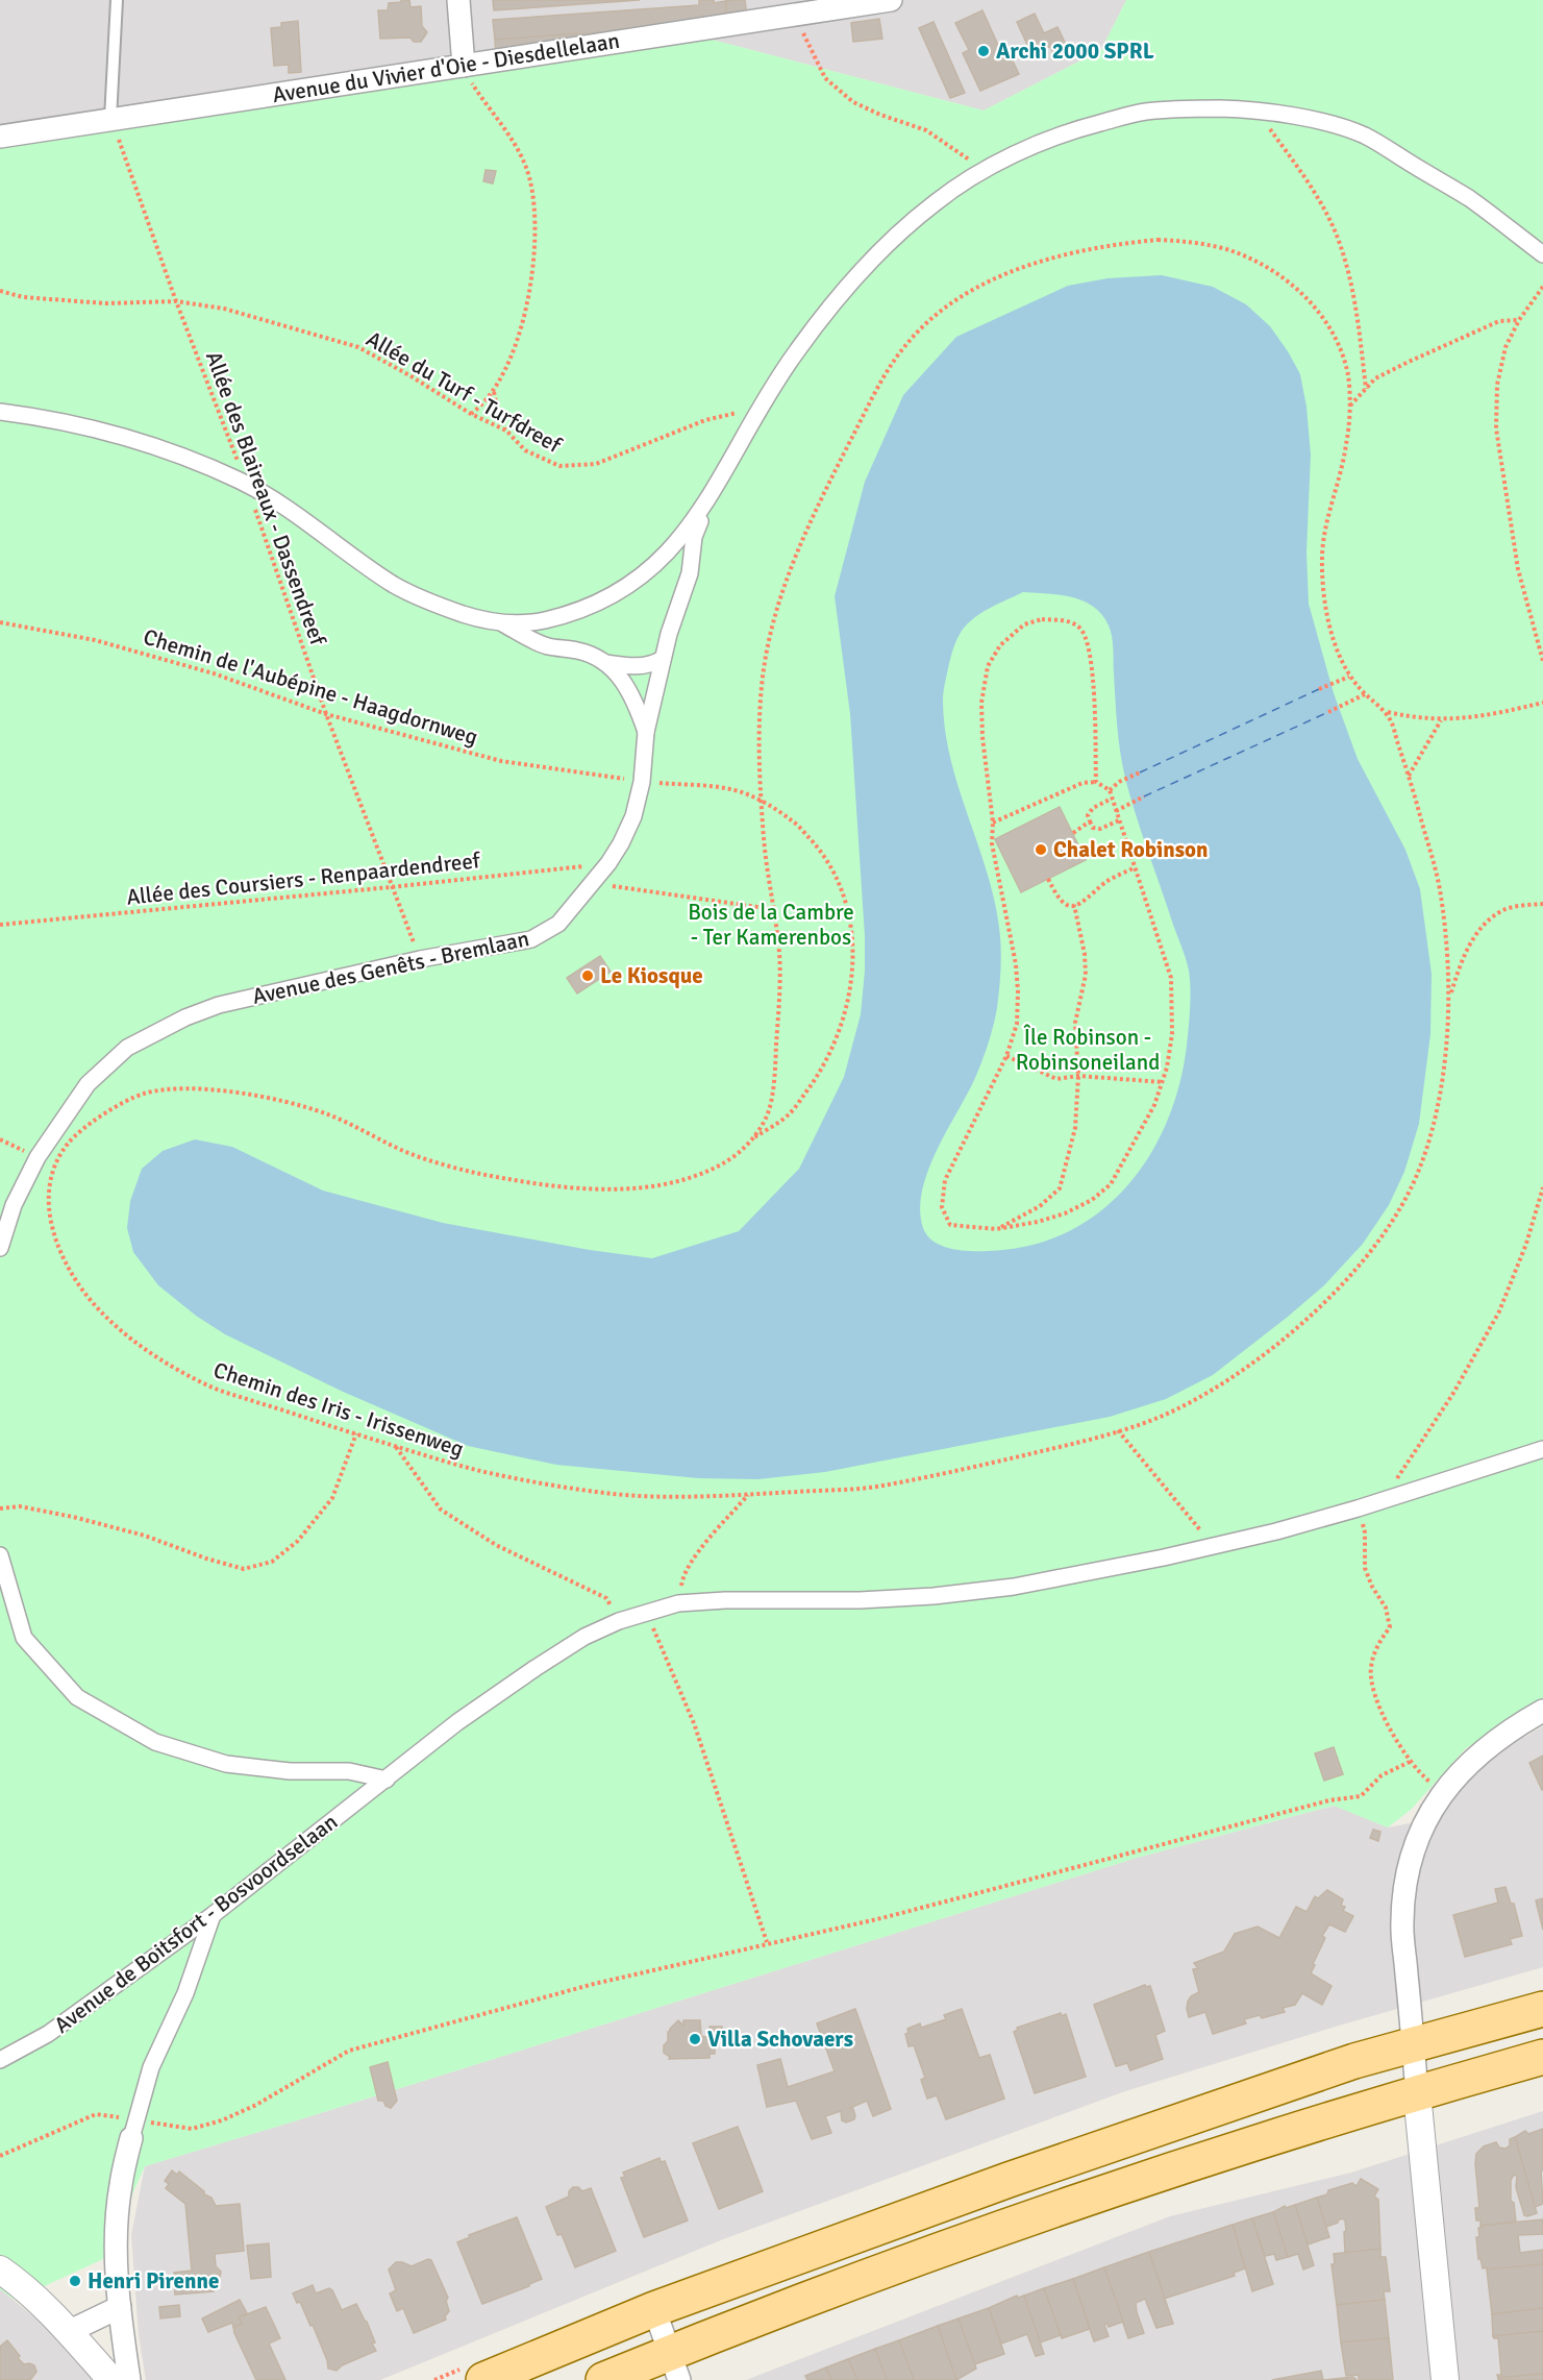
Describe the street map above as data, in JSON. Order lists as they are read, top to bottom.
{
  "streets": {
    "street": ["Avenue du Vivier d'Oie - Diesdellelaan", "Avenue des Genêts - Bremlaan", "Avenue de Boitsfort - Bosvoordselaan"],
    "path": [
      "Allée du Turf - Turfdreef",
      "Allée des Blaireaux - Dassendreef",
      "Chemin de l'Aubépine - Haagdornweg",
      "Allée des Coursiers - Renpaardendreef",
      "Chemin des Iris - Irissenweg"
    ]
  },
  "crossings": [
    ["Avenue du Vivier d'Oie - Diesdellelaan", "Allée des Blaireaux - Dassendreef"],
    ["Allée du Turf - Turfdreef", "Allée des Blaireaux - Dassendreef"],
    ["Allée des Blaireaux - Dassendreef", "Chemin de l'Aubépine - Haagdornweg"],
    ["Allée des Blaireaux - Dassendreef", "Allée des Coursiers - Renpaardendreef"],
    ["Allée des Blaireaux - Dassendreef", "Avenue des Genêts - Bremlaan"],
    ["Chemin de l'Aubépine - Haagdornweg", "Avenue des Genêts - Bremlaan"],
    ["Chemin de l'Aubépine - Haagdornweg", "Chemin des Iris - Irissenweg"],
    ["Allée des Coursiers - Renpaardendreef", "Avenue des Genêts - Bremlaan"]
  ],
  "parks": ["Bois de la Cambre - Ter Kamerenbos", "Île Robinson - Robinsoneiland"],
  "places": [
    "Archi 2000 SPRL",
    "Chalet Robinson",
    "Le Kiosque",
    "Villa Schovaers",
    "Henri Pirenne"
  ]
}
